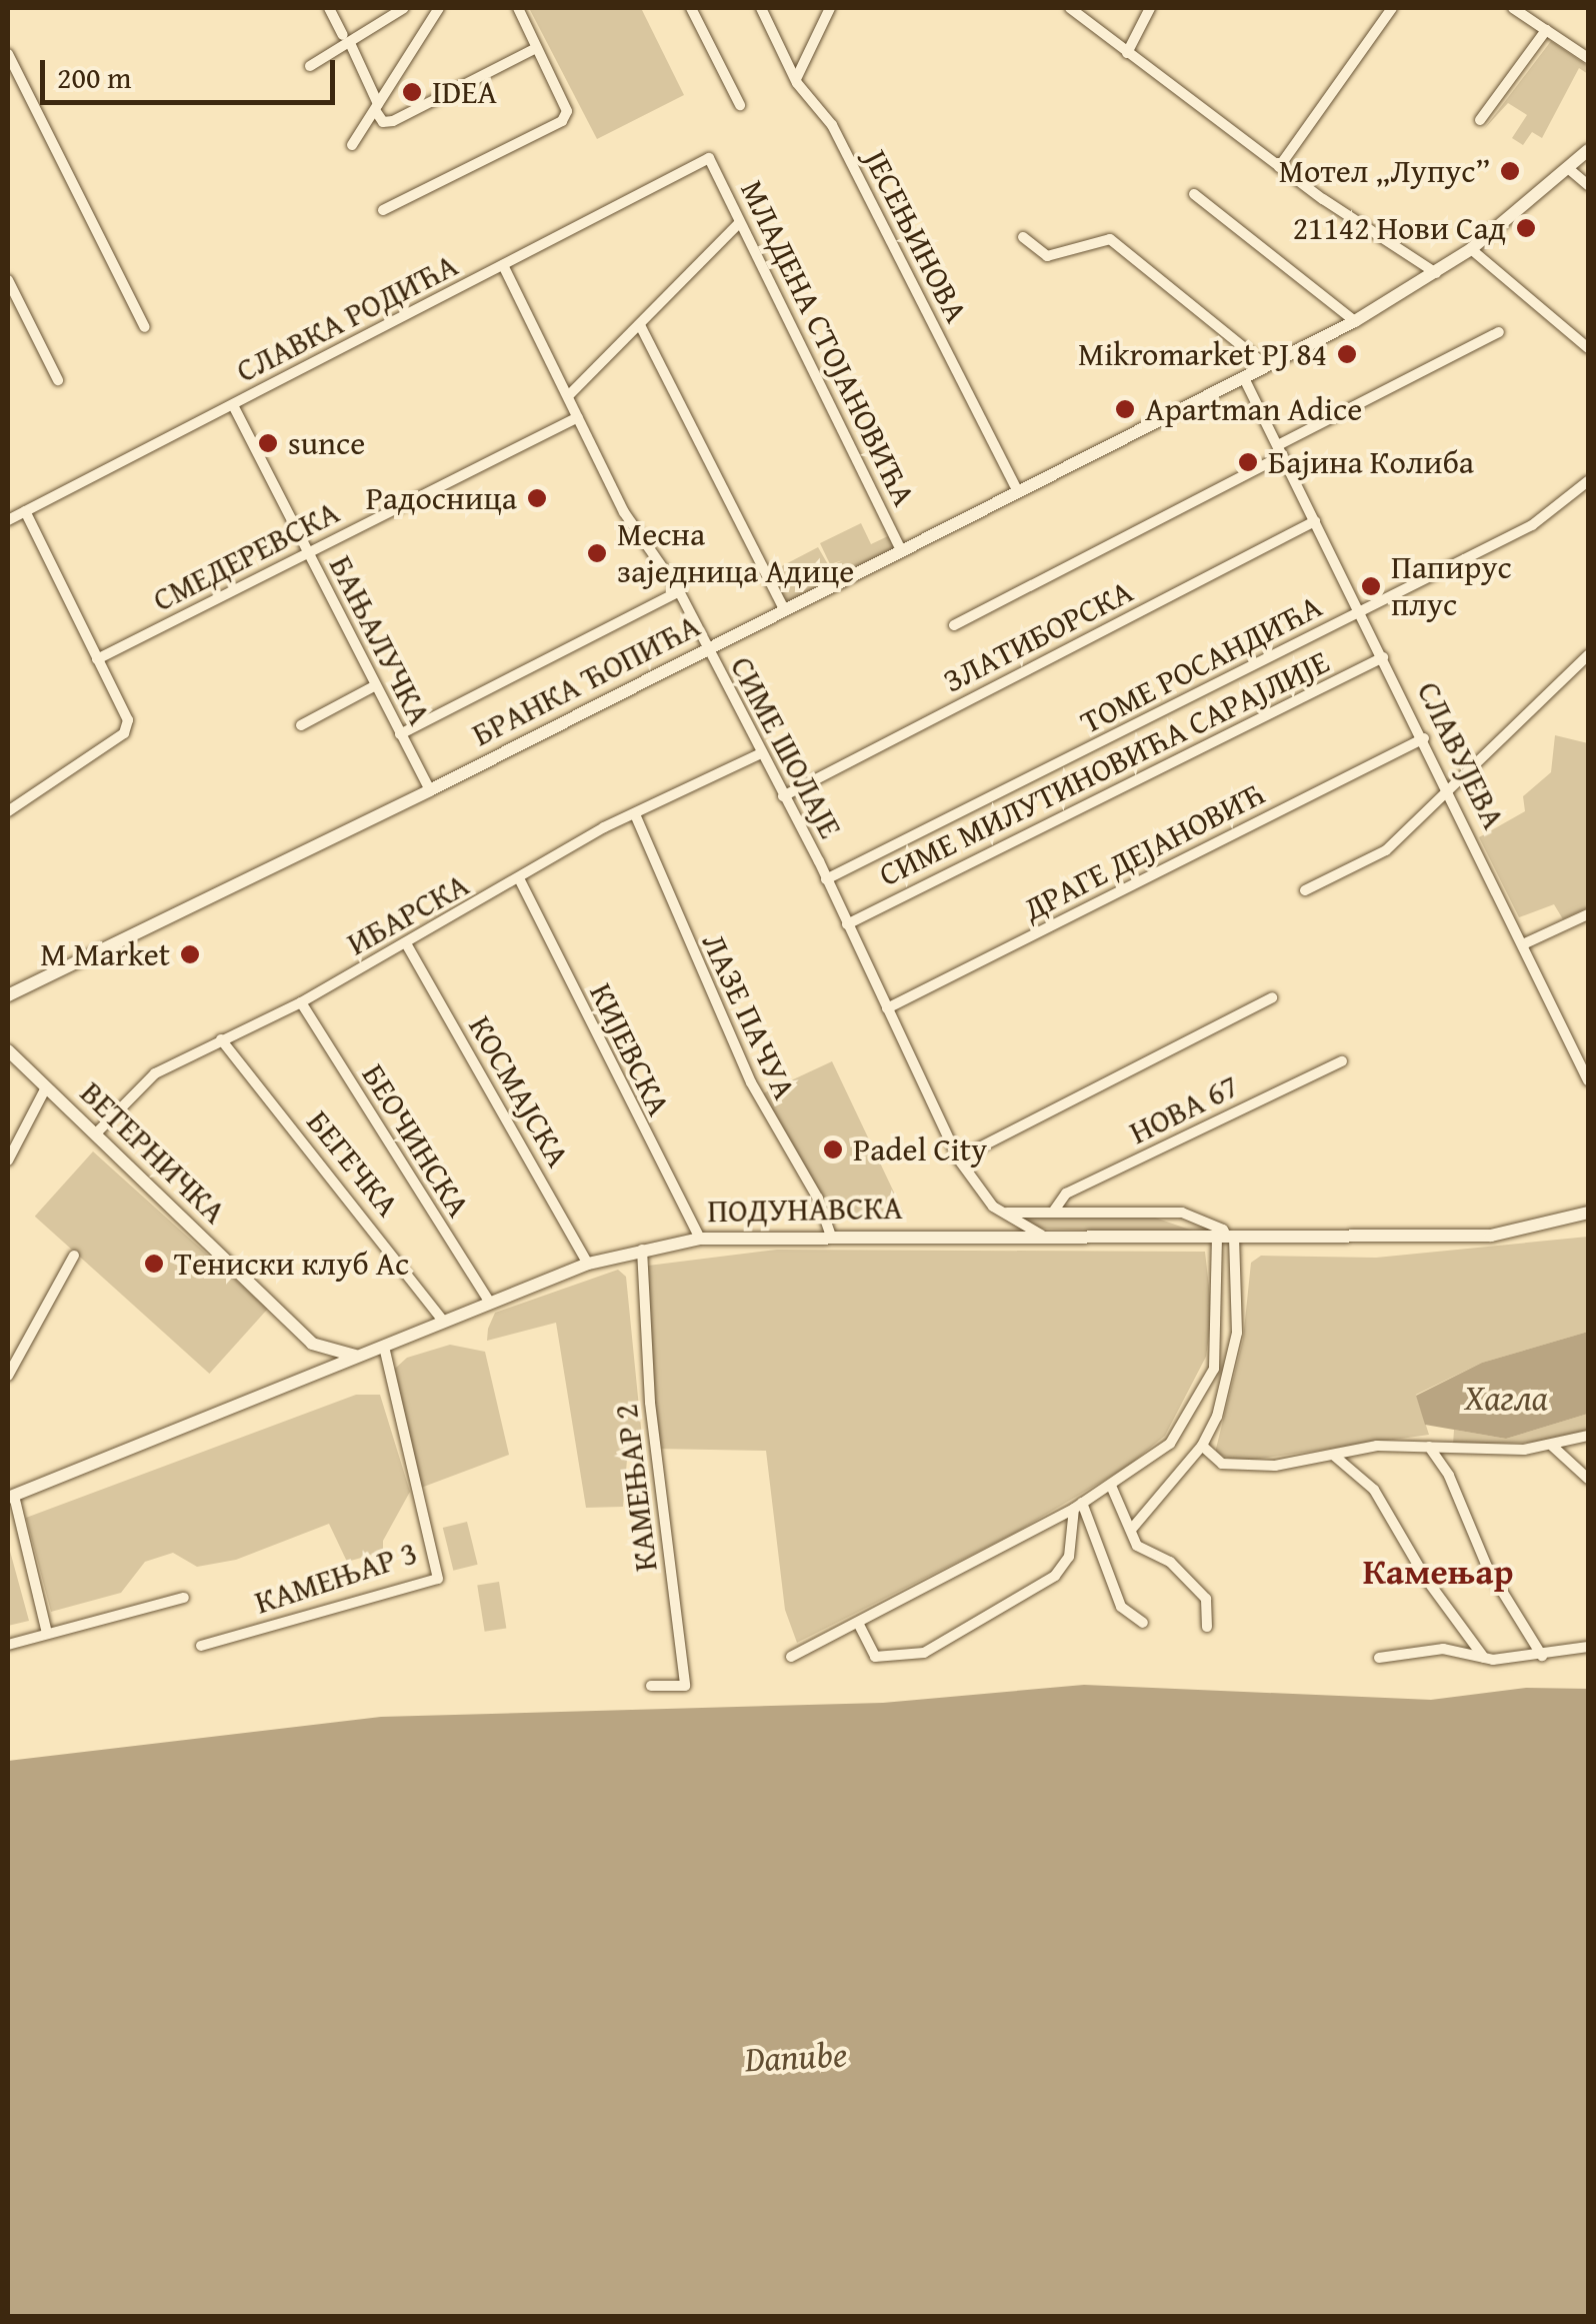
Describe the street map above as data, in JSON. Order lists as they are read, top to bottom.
{
  "streets": {
    "street": [
      "ЈЕСЕЊИНОВА",
      "СЛАВКА РОДИЋА",
      "МЛАДЕНА СТОЈАНОВИЋА",
      "СМЕДЕРЕВСКА",
      "ЗЛАТИБОРСКА",
      "БАЊАЛУЧКА",
      "ТОМЕ РОСАНДИЋА",
      "БРАНКА ЋОПИЋА",
      "СИМЕ ШОЛАЈЕ",
      "СЛАВУЈЕВА",
      "СИМЕ МИЛУТИНОВИЋА САРАЈЛИЈЕ",
      "ДРАГЕ ДЕЈАНОВИЋ",
      "ИБАРСКА",
      "ЛАЗЕ ПАЧУА",
      "КИЈЕВСКА",
      "КОСМАЈСКА",
      "НОВА 67",
      "БЕОЧИНСКА",
      "ВЕТЕРНИЧКА",
      "БЕГЕЧКА",
      "ПОДУНАВСКА",
      "КАМЕЊАР 2",
      "КАМЕЊАР 3"
    ]
  },
  "crossings": [
    ["ЈЕСЕЊИНОВА", "БРАНКА ЋОПИЋА"],
    ["СЛАВКА РОДИЋА", "МЛАДЕНА СТОЈАНОВИЋА"],
    ["СЛАВКА РОДИЋА", "БАЊАЛУЧКА"],
    ["СЛАВКА РОДИЋА", "СИМЕ ШОЛАЈЕ"],
    ["МЛАДЕНА СТОЈАНОВИЋА", "БРАНКА ЋОПИЋА"],
    ["СМЕДЕРЕВСКА", "БАЊАЛУЧКА"],
    ["СМЕДЕРЕВСКА", "СИМЕ ШОЛАЈЕ"],
    ["ЗЛАТИБОРСКА", "СИМЕ ШОЛАЈЕ"],
    ["ЗЛАТИБОРСКА", "СЛАВУЈЕВА"],
    ["БАЊАЛУЧКА", "БРАНКА ЋОПИЋА"],
    ["ТОМЕ РОСАНДИЋА", "СИМЕ ШОЛАЈЕ"],
    ["ТОМЕ РОСАНДИЋА", "СЛАВУЈЕВА"],
    ["БРАНКА ЋОПИЋА", "СИМЕ ШОЛАЈЕ"],
    ["БРАНКА ЋОПИЋА", "СЛАВУЈЕВА"],
    ["СИМЕ ШОЛАЈЕ", "СИМЕ МИЛУТИНОВИЋА САРАЈЛИЈЕ"],
    ["СИМЕ ШОЛАЈЕ", "ДРАГЕ ДЕЈАНОВИЋ"],
    ["СИМЕ ШОЛАЈЕ", "ИБАРСКА"],
    ["СИМЕ ШОЛАЈЕ", "ПОДУНАВСКА"],
    ["СЛАВУЈЕВА", "СИМЕ МИЛУТИНОВИЋА САРАЈЛИЈЕ"],
    ["СЛАВУЈЕВА", "ДРАГЕ ДЕЈАНОВИЋ"],
    ["ИБАРСКА", "ЛАЗЕ ПАЧУА"],
    ["ИБАРСКА", "КИЈЕВСКА"],
    ["ИБАРСКА", "КОСМАЈСКА"],
    ["ИБАРСКА", "БЕОЧИНСКА"],
    ["ИБАРСКА", "ВЕТЕРНИЧКА"],
    ["ИБАРСКА", "БЕГЕЧКА"],
    ["ЛАЗЕ ПАЧУА", "ПОДУНАВСКА"],
    ["КИЈЕВСКА", "ПОДУНАВСКА"],
    ["КОСМАЈСКА", "ПОДУНАВСКА"],
    ["БЕОЧИНСКА", "ПОДУНАВСКА"],
    ["ВЕТЕРНИЧКА", "ПОДУНАВСКА"],
    ["БЕГЕЧКА", "ПОДУНАВСКА"],
    ["ПОДУНАВСКА", "КАМЕЊАР 2"],
    ["ПОДУНАВСКА", "КАМЕЊАР 3"]
  ],
  "districts": ["Камењар"],
  "water": ["Хагла", "Danube"],
  "places": [
    "IDEA",
    "Мотел „Лупус”",
    "21142 Нови Сад",
    "Mikromarket PJ 84",
    "Apartman Adice",
    "sunce",
    "Бајина Колиба",
    "Радосница",
    "Месна заједница Адице",
    "Папирус плус",
    "M Market",
    "Padel City",
    "Тениски клуб Ас"
  ],
  "scale_bar": "200 m"
}
